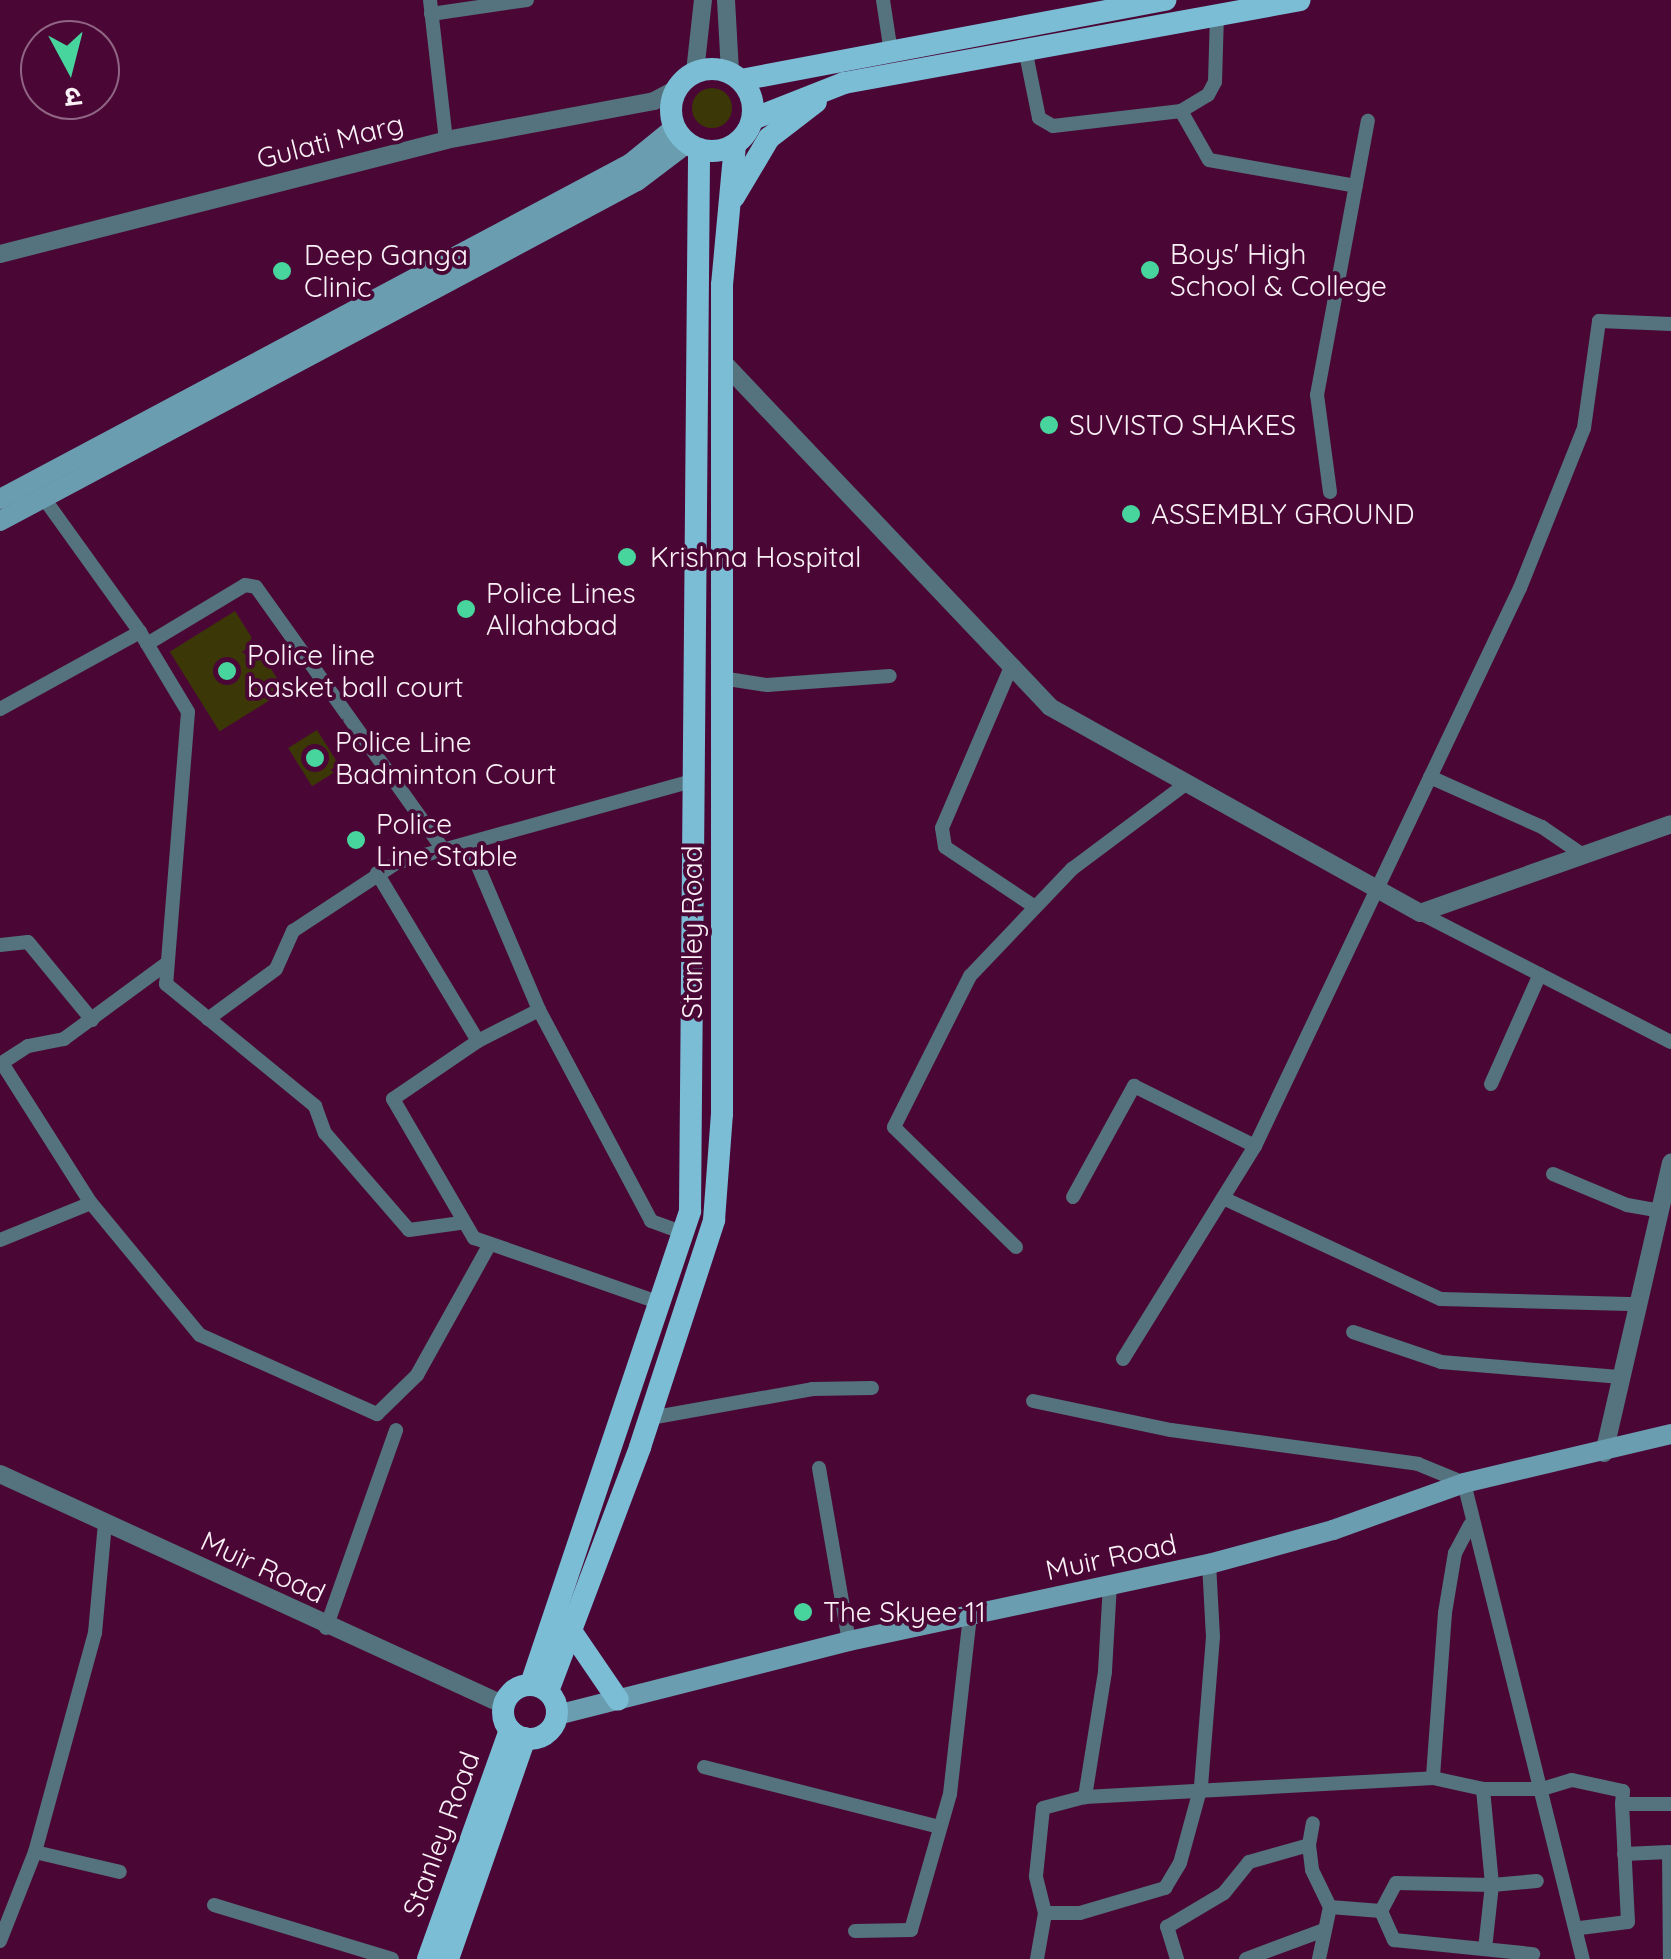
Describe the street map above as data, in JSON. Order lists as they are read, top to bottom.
{
  "streets": {
    "main road": ["Stanley Road", "Muir Road"],
    "street": ["Gulati Marg"]
  },
  "crossings": [
    ["Gulati Marg", "Stanley Road"],
    ["Stanley Road", "Muir Road"]
  ],
  "places": [
    "Boys' High School & College",
    "Deep Ganga Clinic",
    "SUVISTO SHAKES",
    "ASSEMBLY GROUND",
    "Krishna Hospital",
    "Police Lines Allahabad",
    "Police line basket ball court",
    "Police Line Badminton Court",
    "Police Line Stable",
    "The Skyee 11"
  ],
  "north": "bottom"
}
